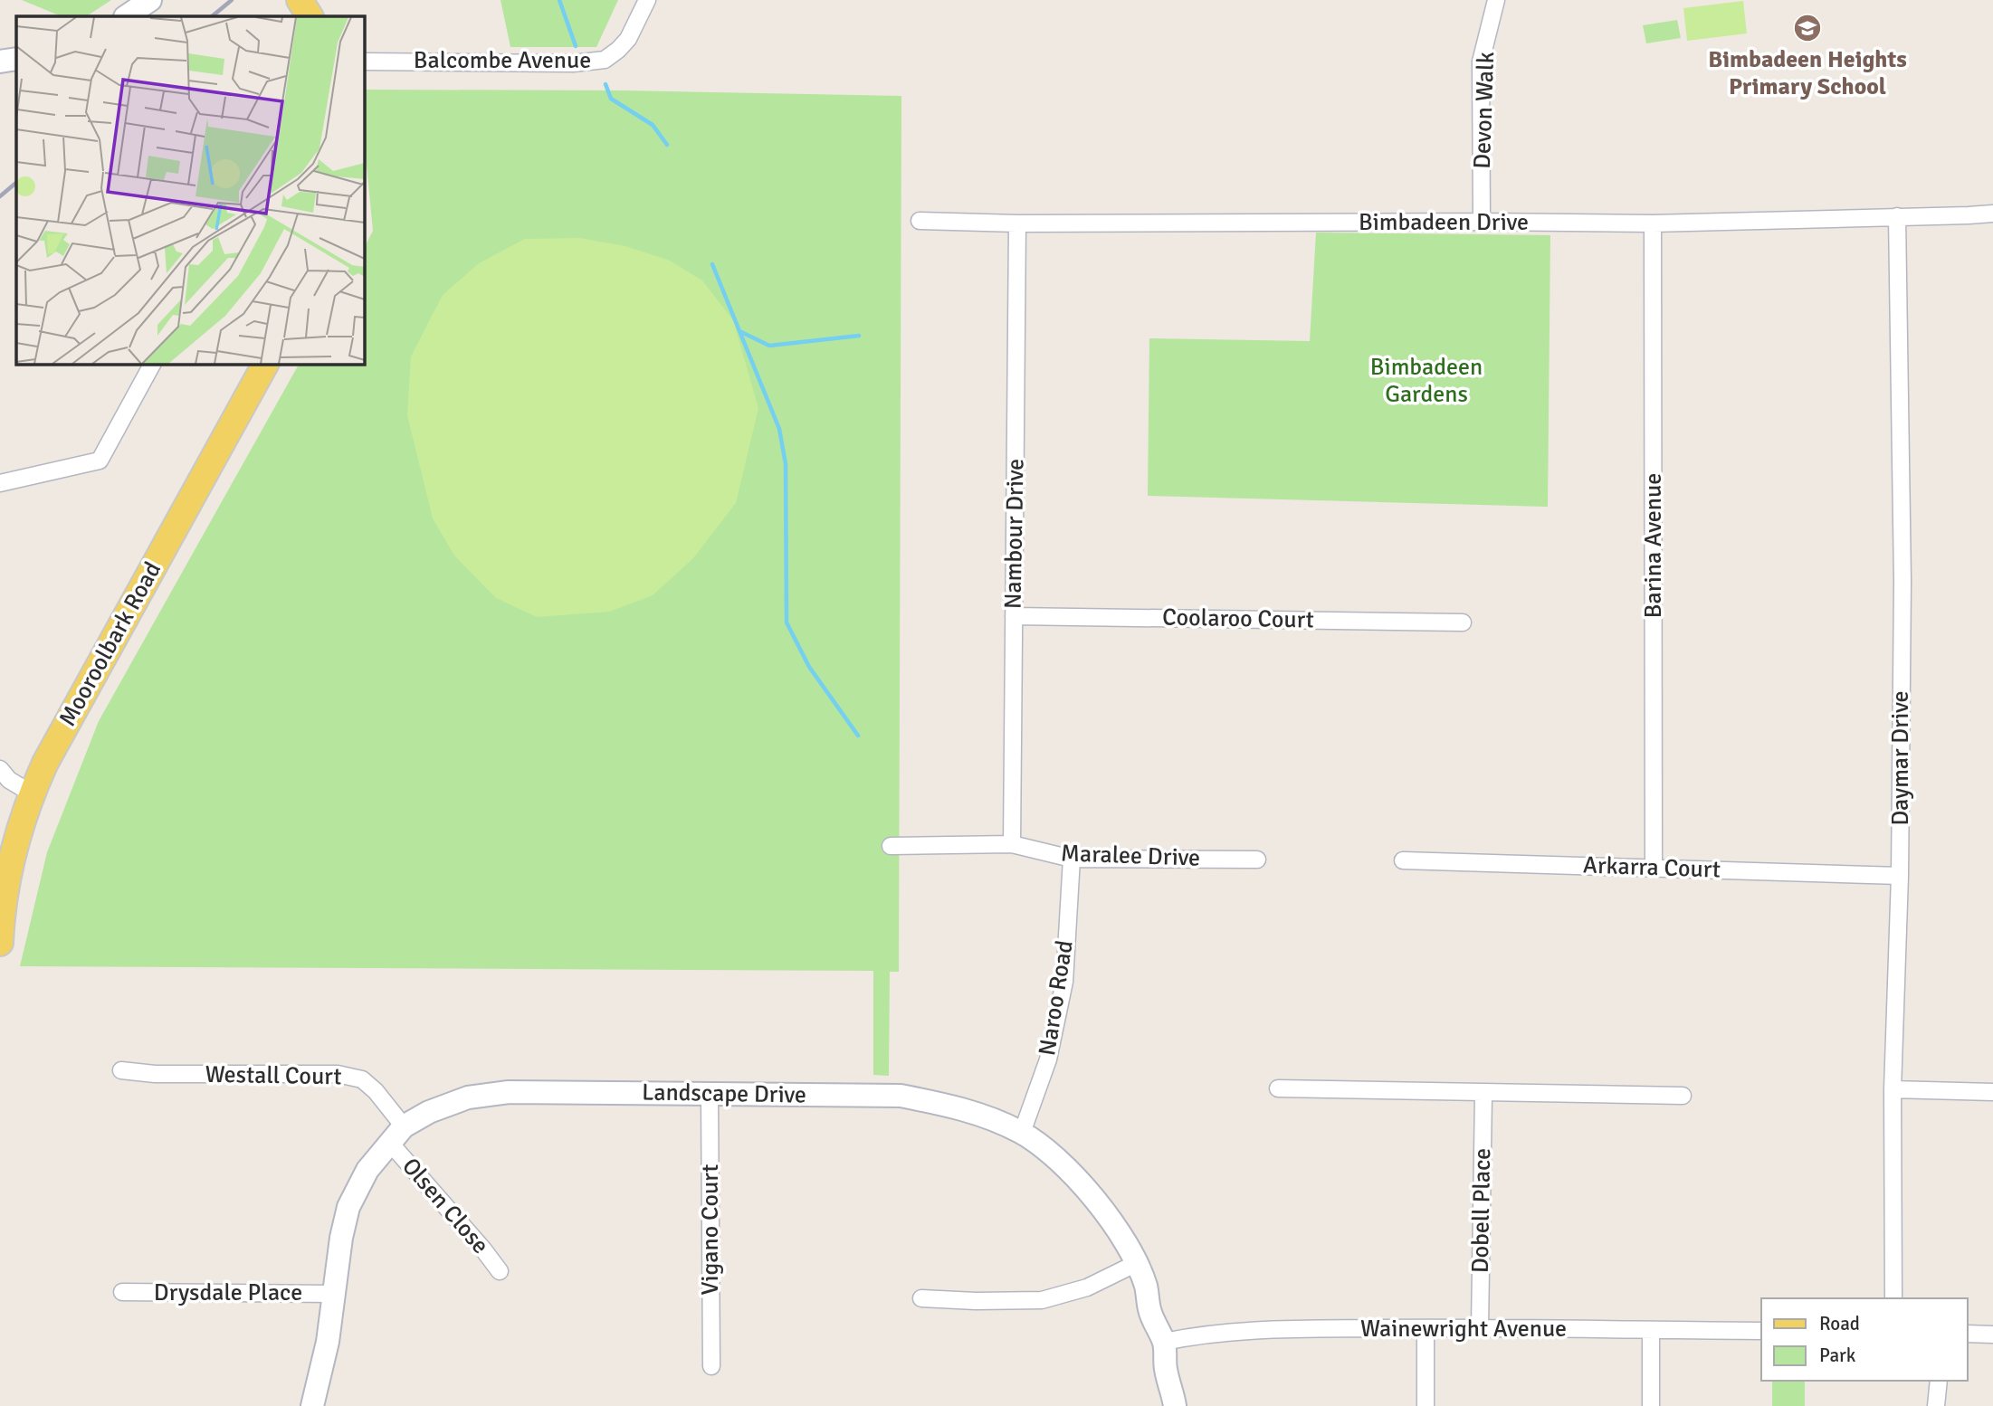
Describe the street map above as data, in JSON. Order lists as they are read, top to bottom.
{
  "streets": {
    "main road": ["Mooroolbark Road"],
    "street": [
      "Balcombe Avenue",
      "Devon Walk",
      "Bimbadeen Drive",
      "Nambour Drive",
      "Barina Avenue",
      "Coolaroo Court",
      "Daymar Drive",
      "Maralee Drive",
      "Arkarra Court",
      "Naroo Road",
      "Westall Court",
      "Landscape Drive",
      "Olsen Close",
      "Dobell Place",
      "Vigano Court",
      "Drysdale Place",
      "Wainewright Avenue"
    ]
  },
  "crossings": [
    ["Devon Walk", "Bimbadeen Drive"],
    ["Bimbadeen Drive", "Nambour Drive"],
    ["Bimbadeen Drive", "Barina Avenue"],
    ["Bimbadeen Drive", "Daymar Drive"],
    ["Nambour Drive", "Coolaroo Court"],
    ["Nambour Drive", "Maralee Drive"],
    ["Barina Avenue", "Arkarra Court"],
    ["Daymar Drive", "Arkarra Court"],
    ["Maralee Drive", "Naroo Road"],
    ["Naroo Road", "Landscape Drive"],
    ["Westall Court", "Landscape Drive"],
    ["Westall Court", "Olsen Close"],
    ["Landscape Drive", "Olsen Close"],
    ["Landscape Drive", "Vigano Court"],
    ["Landscape Drive", "Drysdale Place"],
    ["Landscape Drive", "Wainewright Avenue"],
    ["Dobell Place", "Wainewright Avenue"]
  ],
  "parks": ["Bimbadeen Gardens"],
  "places": {
    "school or university": ["Bimbadeen Heights Primary School"]
  },
  "legend": ["Road", "Park"]
}
